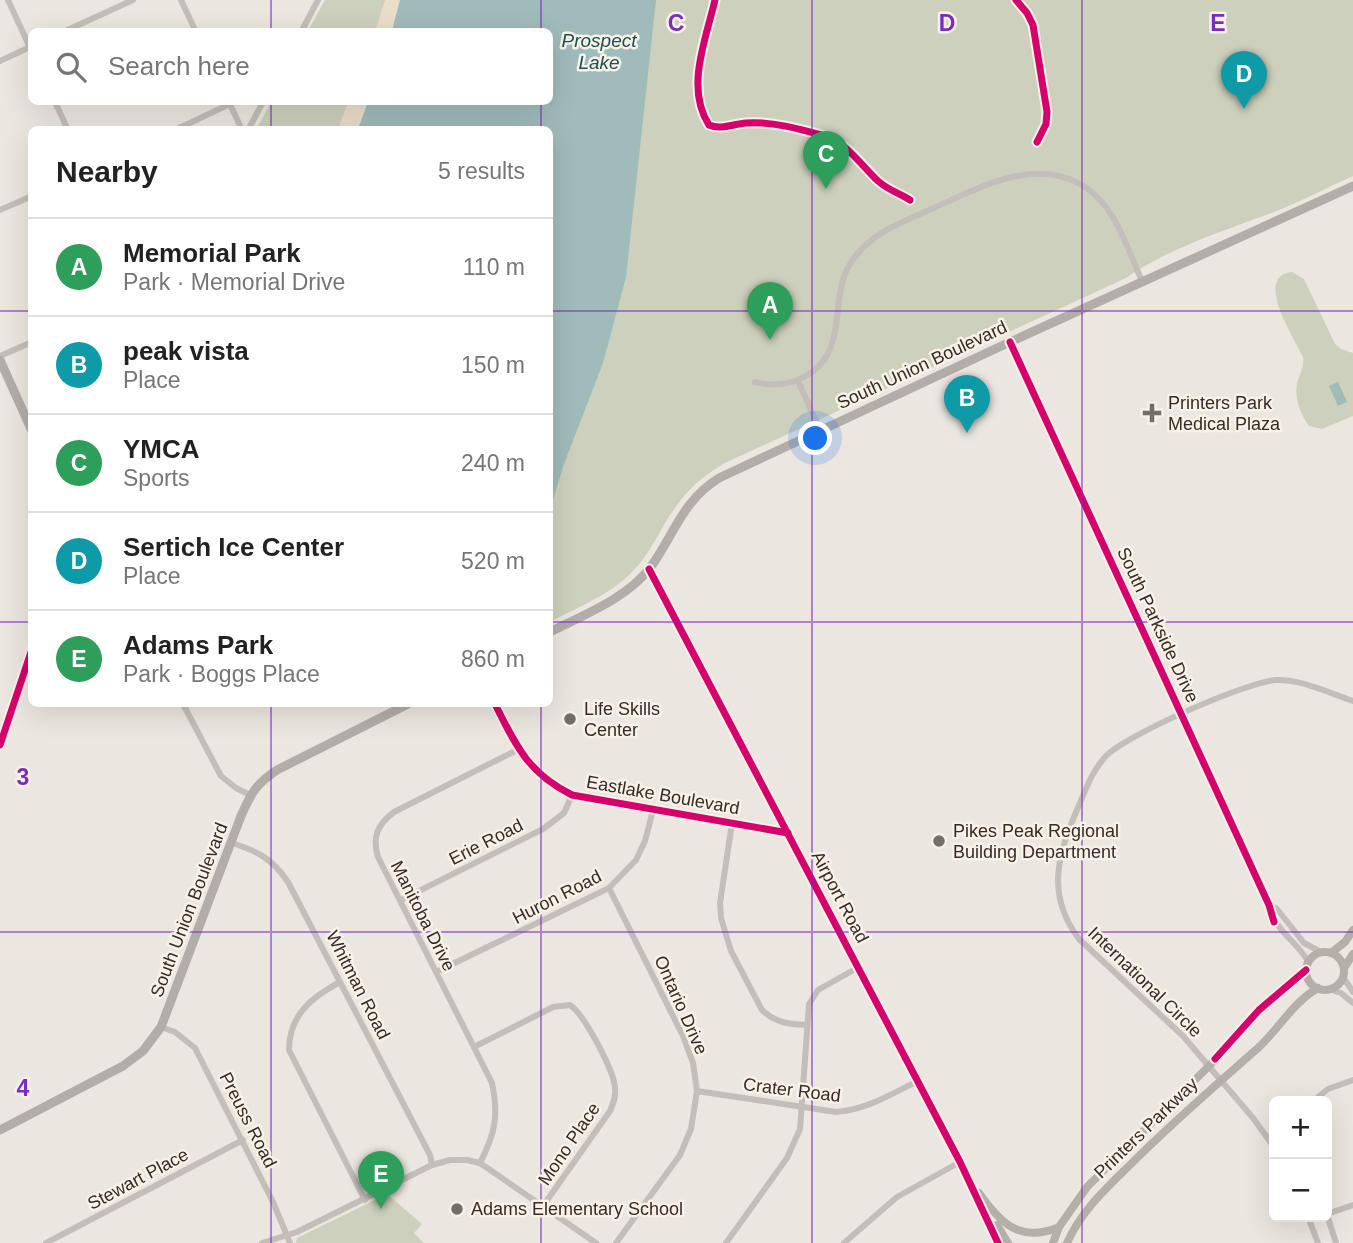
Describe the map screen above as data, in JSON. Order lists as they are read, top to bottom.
{
  "streets": {
    "main road": [
      "South Union Boulevard",
      "South Parkside Drive",
      "Airport Road",
      "Printers Parkway"
    ],
    "street": [
      "Eastlake Boulevard",
      "Erie Road",
      "Huron Road",
      "Manitoba Drive",
      "International Circle",
      "Whitman Road",
      "Ontario Drive",
      "Crater Road",
      "Preuss Road",
      "Mono Place",
      "Stewart Place"
    ]
  },
  "crossings": [
    ["South Union Boulevard", "South Parkside Drive"],
    ["South Union Boulevard", "Airport Road"],
    ["South Union Boulevard", "Whitman Road"],
    ["South Union Boulevard", "Preuss Road"],
    ["South Parkside Drive", "International Circle"],
    ["South Parkside Drive", "Printers Parkway"],
    ["Eastlake Boulevard", "Erie Road"],
    ["Eastlake Boulevard", "Huron Road"],
    ["Eastlake Boulevard", "Airport Road"],
    ["Eastlake Boulevard", "Manitoba Drive"],
    ["Erie Road", "Manitoba Drive"],
    ["Huron Road", "Manitoba Drive"],
    ["Huron Road", "Ontario Drive"],
    ["Airport Road", "Crater Road"],
    ["Manitoba Drive", "Mono Place"],
    ["International Circle", "Printers Parkway"],
    ["Ontario Drive", "Crater Road"],
    ["Preuss Road", "Stewart Place"]
  ],
  "water": ["Prospect Lake"],
  "places": {
    "health": ["Printers Park Medical Plaza"],
    "other": ["Life Skills Center", "Pikes Peak Regional Building Department", "Adams Elementary School"]
  },
  "page": {
    "search": "Search here",
    "pins": [
      "D",
      "C",
      "A",
      "B",
      "E"
    ],
    "heading": ["Nearby", "5 results"],
    "list": [
      {
        "mark": "A",
        "name": "Memorial Park",
        "note": "Park · Memorial Drive",
        "value": "110 m"
      },
      {
        "mark": "B",
        "name": "peak vista",
        "note": "Place",
        "value": "150 m"
      },
      {
        "mark": "C",
        "name": "YMCA",
        "note": "Sports",
        "value": "240 m"
      },
      {
        "mark": "D",
        "name": "Sertich Ice Center",
        "note": "Place",
        "value": "520 m"
      },
      {
        "mark": "E",
        "name": "Adams Park",
        "note": "Park · Boggs Place",
        "value": "860 m"
      }
    ],
    "map_buttons": ["+", "−"]
  },
  "grid": {
    "columns": ["C", "D", "E"],
    "rows": ["3", "4"]
  }
}
